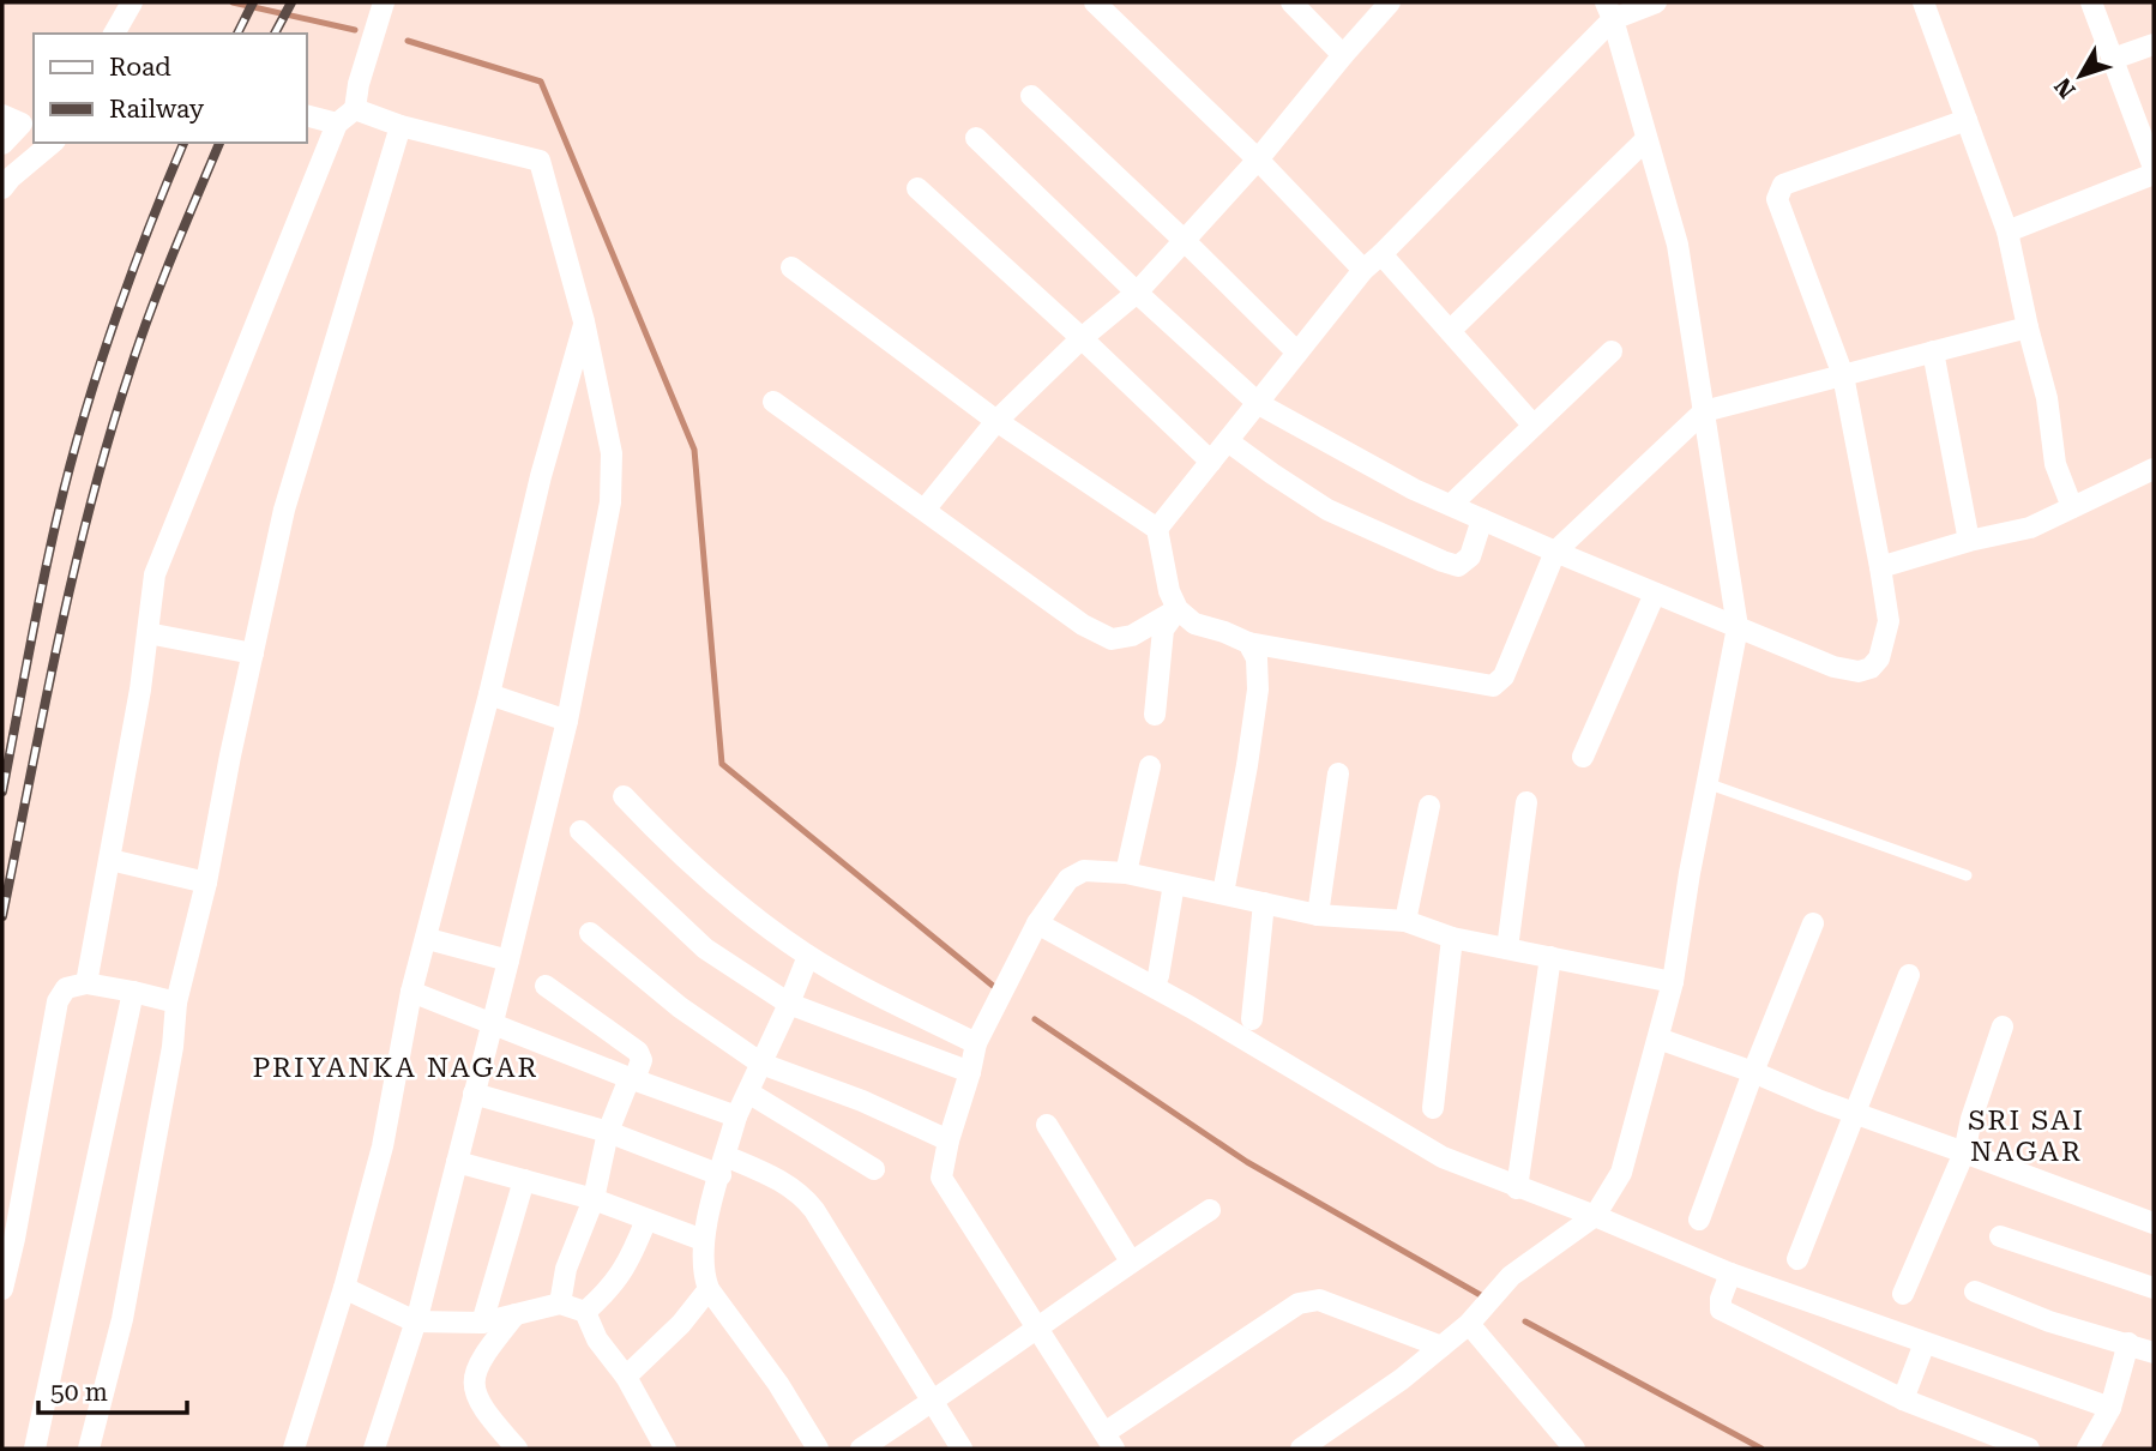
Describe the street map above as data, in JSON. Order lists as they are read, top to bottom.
{
  "districts": ["PRIYANKA NAGAR", "SRI SAI NAGAR"],
  "legend": ["Road", "Railway"],
  "scale_bar": "50 m",
  "north": "bottom left"
}
